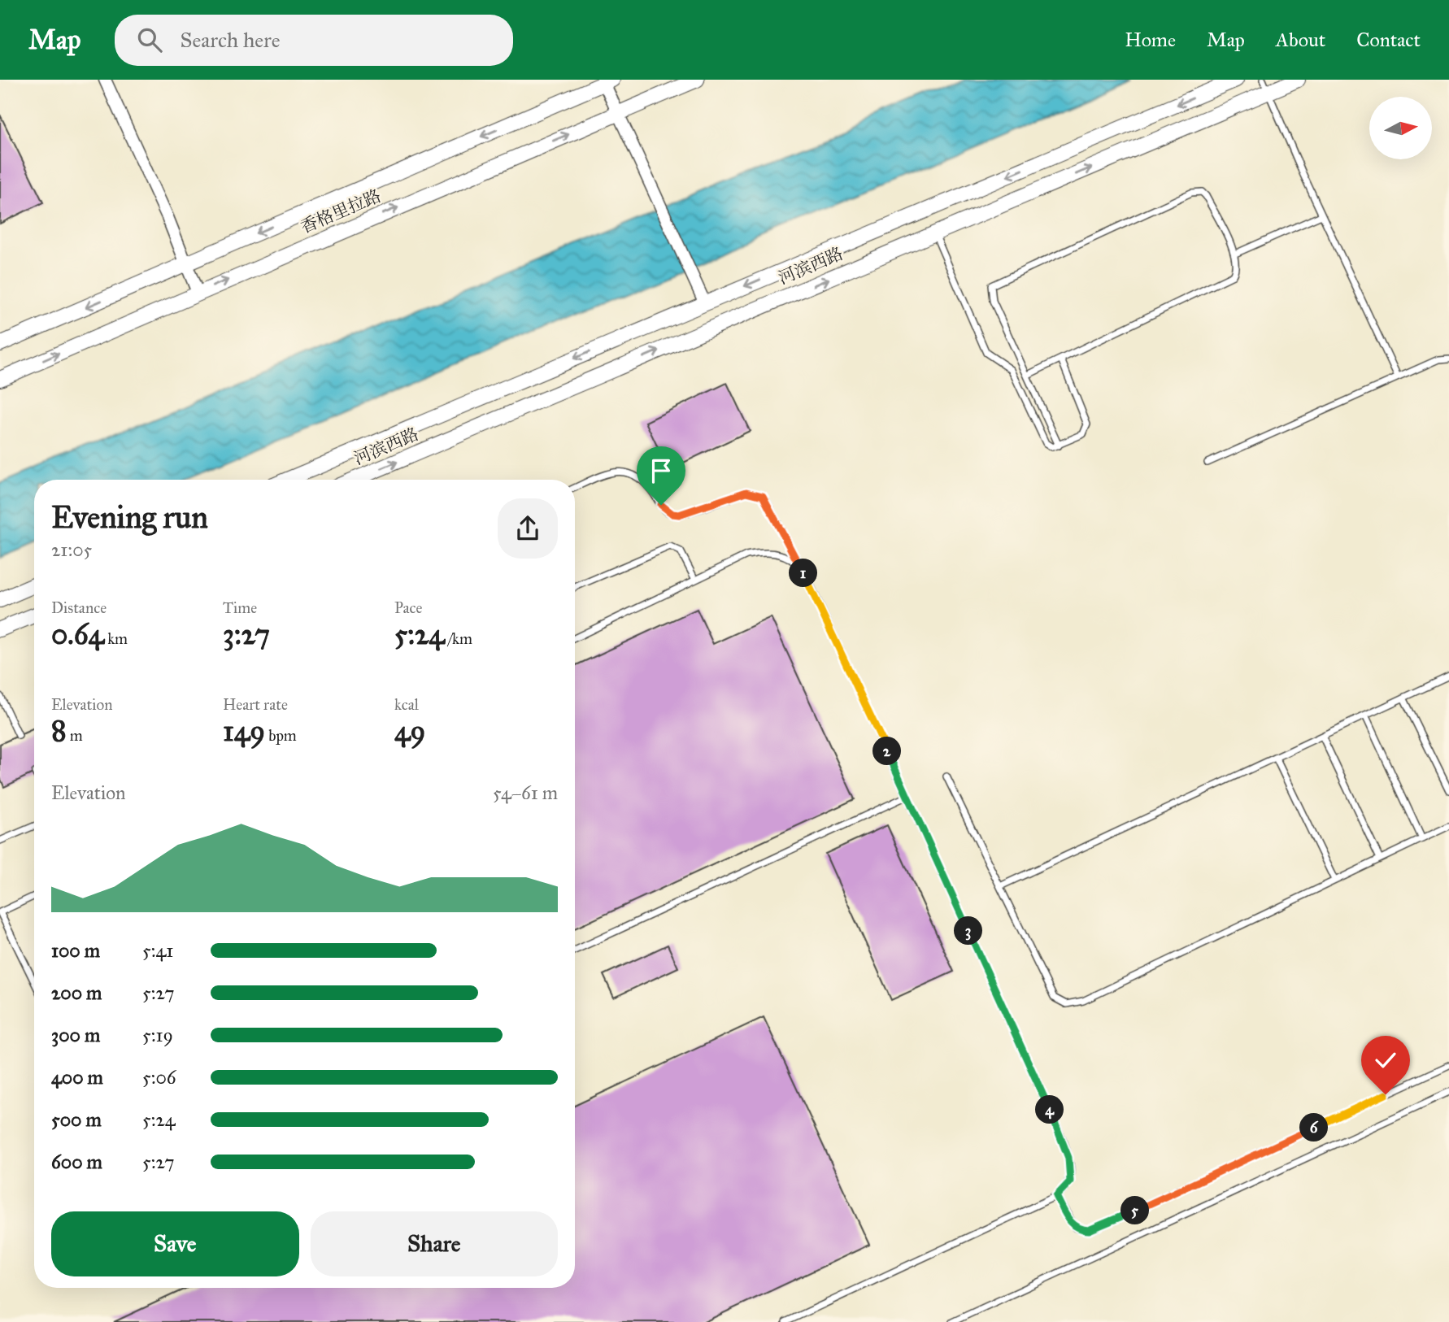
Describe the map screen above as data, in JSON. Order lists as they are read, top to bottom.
{
  "streets": {
    "street": ["香格里拉路", "河滨西路"]
  },
  "north": "right",
  "page": {
    "header": "Map",
    "search": "Search here",
    "nav": [
      "Home",
      "Map",
      "About",
      "Contact"
    ],
    "heading": ["Evening run", "21:05"],
    "pins": [
      "1",
      "2",
      "3",
      "4",
      "6",
      "5"
    ],
    "stats": [
      ["Distance", "0.64 km"],
      ["Time", "3:27"],
      ["Pace", "5:24 /km"],
      ["Elevation", "8 m"],
      ["Heart rate", "149 bpm"],
      ["kcal", "49"]
    ],
    "chart": ["Elevation", "54–61 m"],
    "list": [
      {
        "name": "100 m",
        "note": "5:41"
      },
      {
        "name": "200 m",
        "note": "5:27"
      },
      {
        "name": "300 m",
        "note": "5:19"
      },
      {
        "name": "400 m",
        "note": "5:06"
      },
      {
        "name": "500 m",
        "note": "5:24"
      },
      {
        "name": "600 m",
        "note": "5:27"
      }
    ],
    "buttons": ["Save", "Share"]
  }
}
